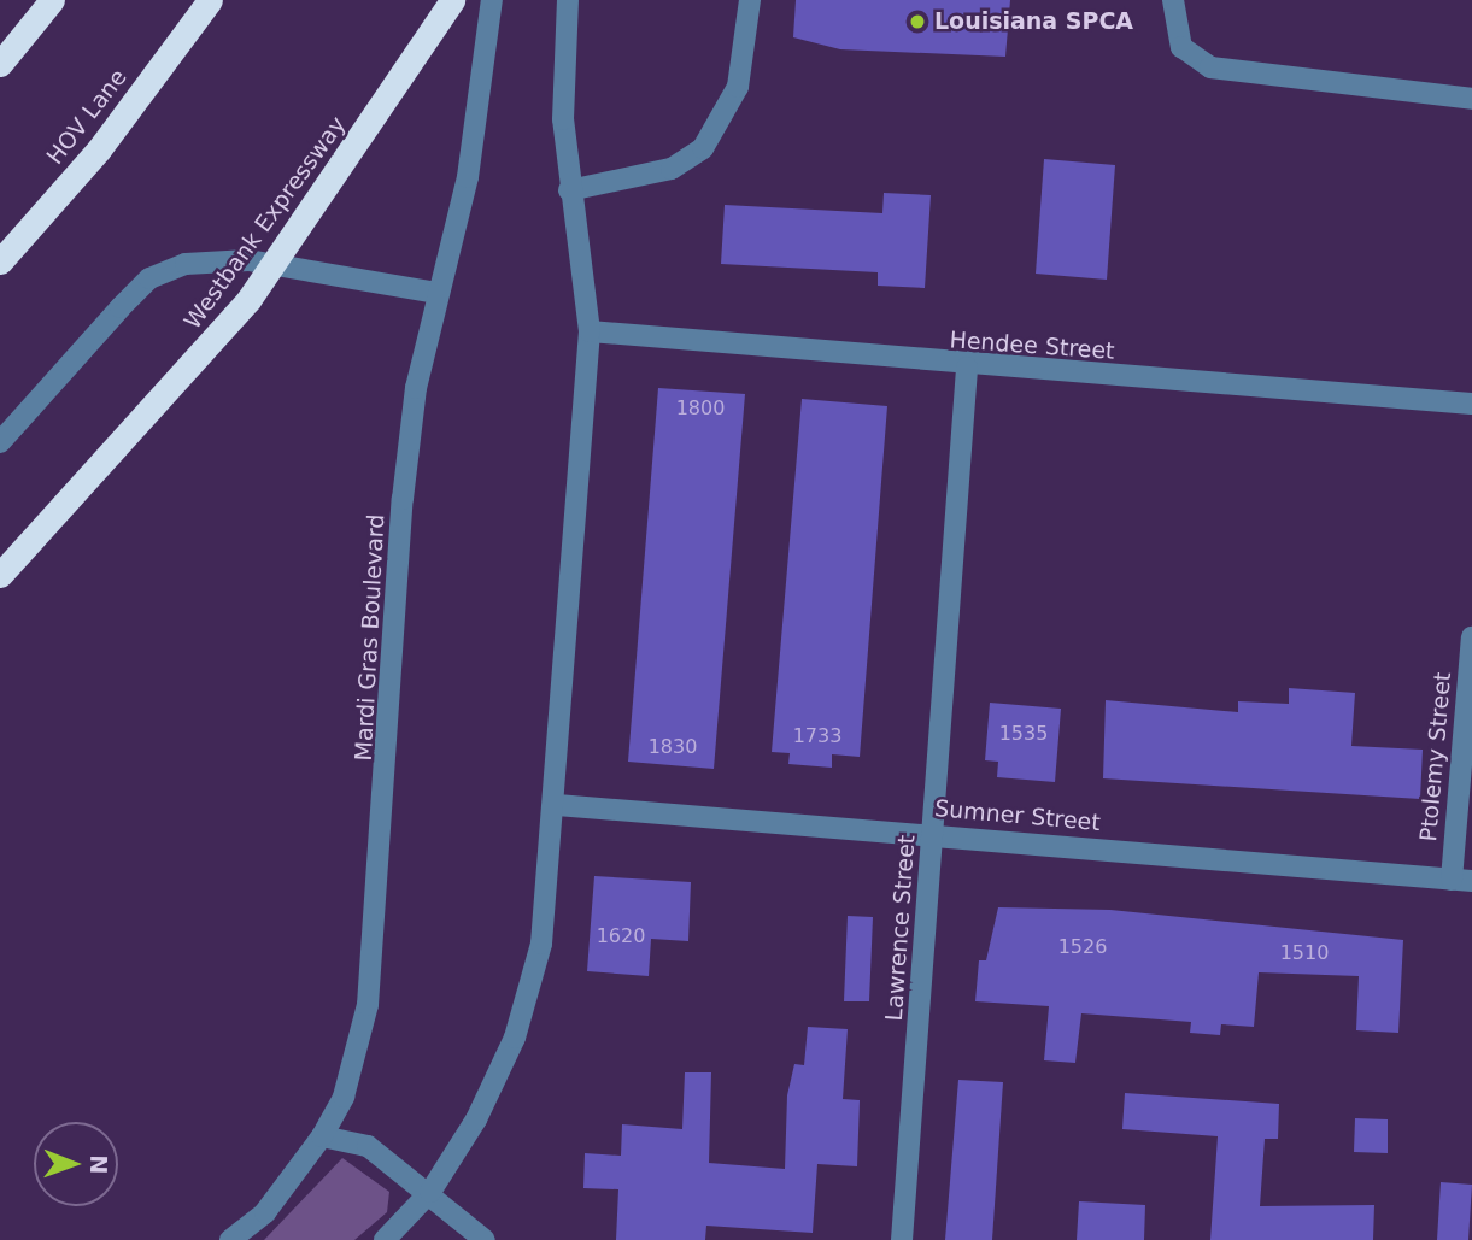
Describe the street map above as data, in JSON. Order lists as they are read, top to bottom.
{
  "streets": {
    "highway": ["HOV Lane", "Westbank Expressway"],
    "street": [
      "Hendee Street",
      "Mardi Gras Boulevard",
      "Ptolemy Street",
      "Sumner Street",
      "Lawrence Street"
    ]
  },
  "crossings": [
    ["Hendee Street", "Lawrence Street"],
    ["Ptolemy Street", "Sumner Street"],
    ["Sumner Street", "Lawrence Street"]
  ],
  "places": ["Louisiana SPCA"],
  "house_numbers": [
    "1800",
    "1535",
    "1733",
    "1830",
    "1620",
    "1526",
    "1510"
  ],
  "north": "right"
}
